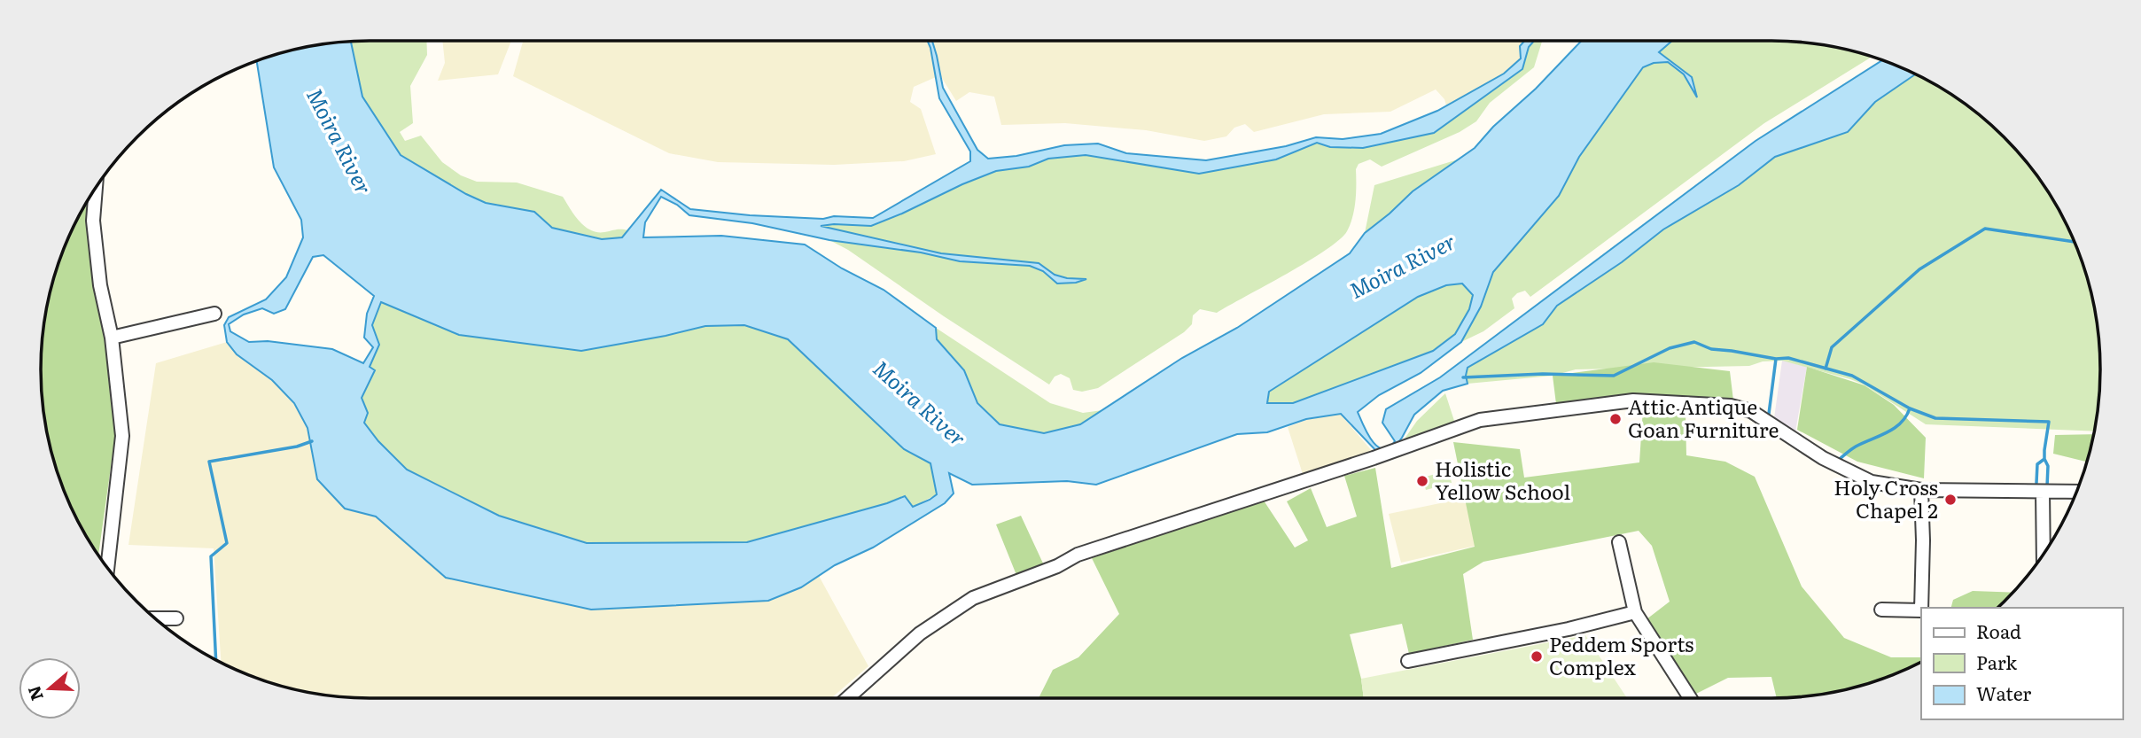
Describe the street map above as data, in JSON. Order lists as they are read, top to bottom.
{
  "water": ["Moira River"],
  "places": [
    "Attic Antique Goan Furniture",
    "Holistic Yellow School",
    "Holy Cross Chapel 2",
    "Peddem Sports Complex"
  ],
  "legend": ["Road", "Park", "Water"],
  "north": "left"
}
